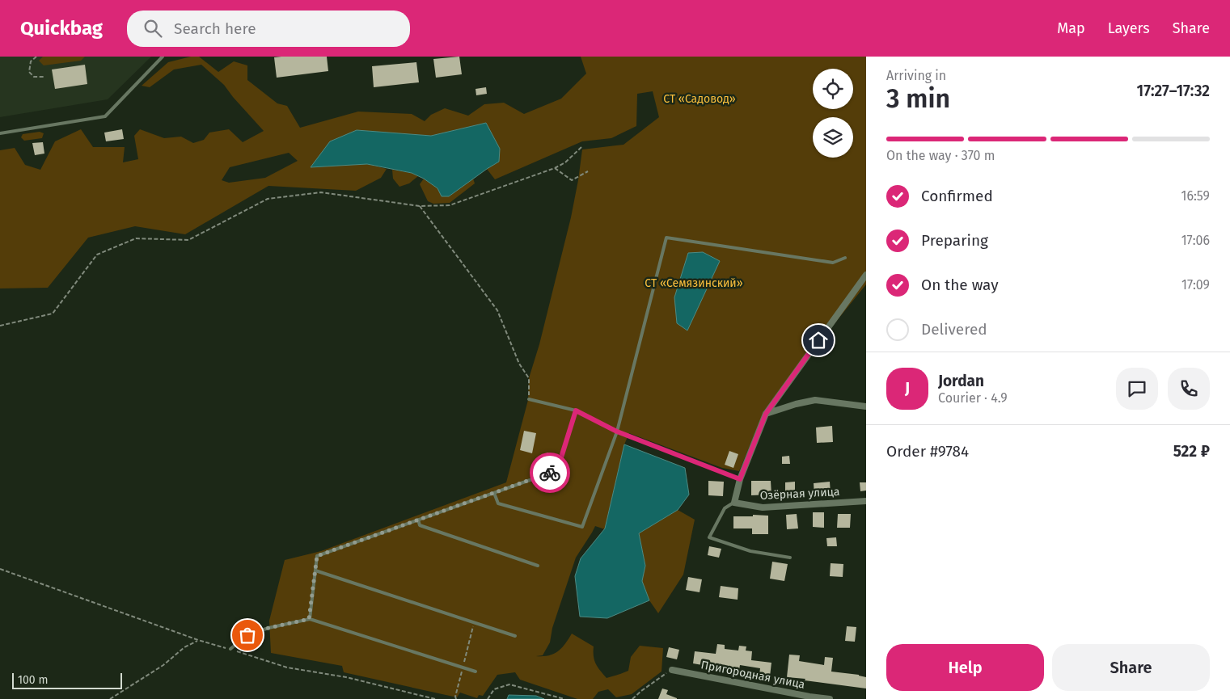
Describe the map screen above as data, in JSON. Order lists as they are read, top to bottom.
{
  "streets": {
    "street": ["Озёрная улица", "Пригородная улица"]
  },
  "parks": ["СТ «Садовод»", "СТ «Семязинский»"],
  "scale_bar": "100 m",
  "page": {
    "header": "Quickbag",
    "search": "Search here",
    "nav": ["Map", "Layers", "Share"],
    "heading": ["3 min", "Arriving in", "17:27–17:32"],
    "panel": [
      "Jordan",
      "Courier · 4.9",
      "Order #9784",
      "522 ₽"
    ],
    "bar": "On the way · 370 m",
    "list": [
      ["Confirmed", "16:59"],
      ["Preparing", "17:06"],
      ["On the way", "17:09"],
      "Delivered"
    ],
    "round": "J",
    "buttons": ["Help", "Share"],
    "scale": "100 m"
  }
}
